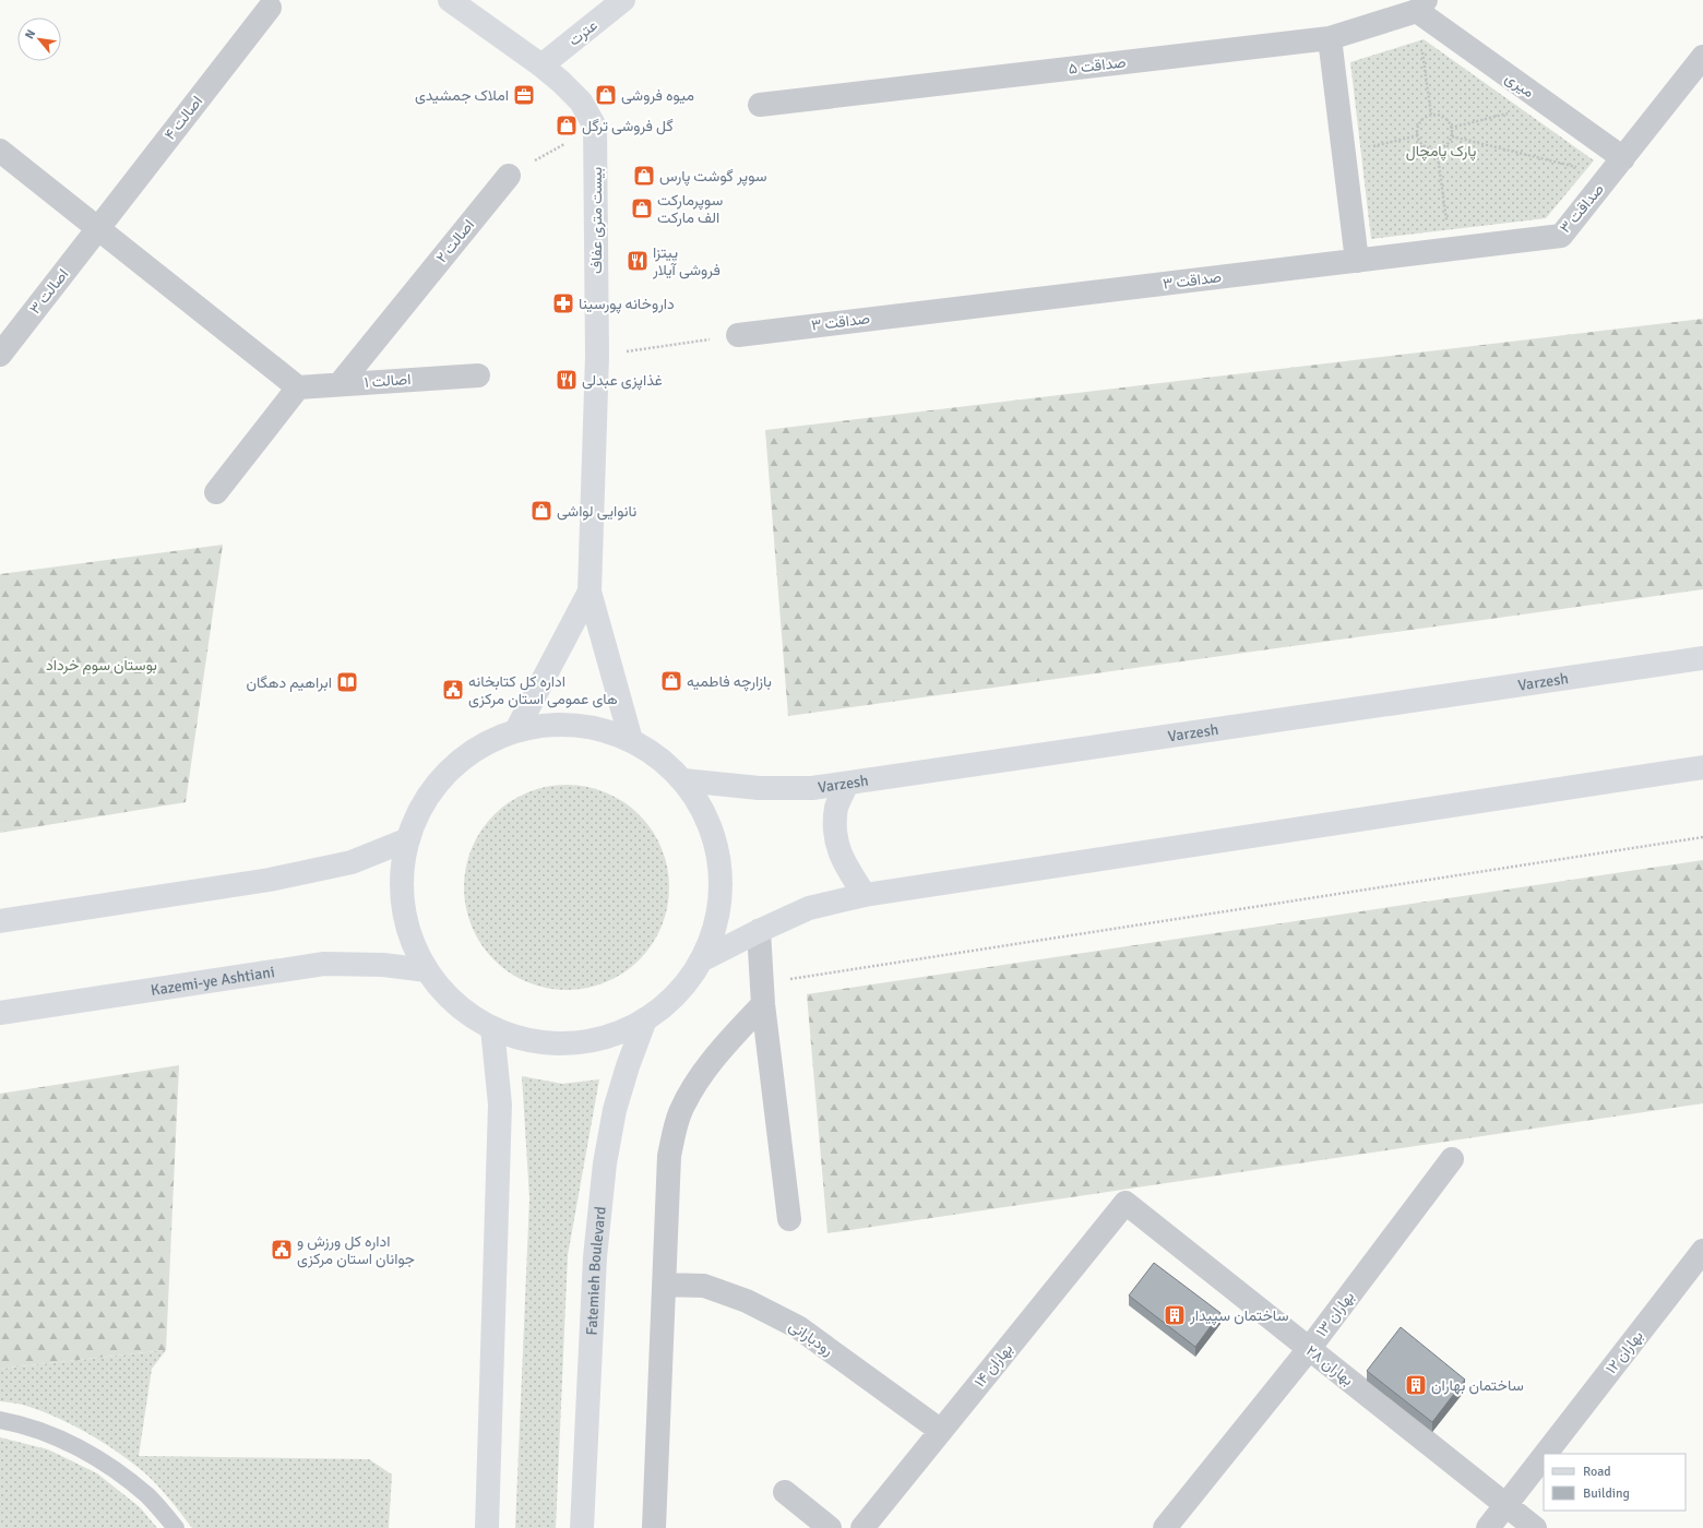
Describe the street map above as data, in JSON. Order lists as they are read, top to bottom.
{
  "streets": {
    "main road": [
      "عترت",
      "بیست متری عفاف",
      "Varzesh",
      "Kazemi-ye Ashtiani",
      "Fatemieh Boulevard"
    ],
    "street": [
      "صداقت ۵",
      "میری",
      "اصالت ۴",
      "صداقت ۳",
      "اصالت ۲",
      "اصالت ۳",
      "اصالت ۱",
      "بهاران ۱۳",
      "رودبارانی",
      "بهاران ۱۲",
      "بهاران ۱۴",
      "بهاران ۲۸"
    ]
  },
  "crossings": [
    ["عترت", "بیست متری عفاف"],
    ["صداقت ۵", "میری"],
    ["میری", "صداقت ۳"],
    ["اصالت ۴", "اصالت ۳"],
    ["اصالت ۲", "اصالت ۱"],
    ["بهاران ۱۳", "بهاران ۲۸"],
    ["رودبارانی", "بهاران ۱۴"],
    ["بهاران ۱۲", "بهاران ۲۸"],
    ["بهاران ۱۴", "بهاران ۲۸"]
  ],
  "parks": ["پارک پامچال", "بوستان سوم خرداد"],
  "places": {
    "office": ["املاک جمشیدی"],
    "shop": [
      "میوه فروشی",
      "گل فروشی ترگل",
      "سوپر گوشت پارس",
      "سوپرمارکت الف مارکت",
      "نانوایی لواشی",
      "بازارچه فاطمیه"
    ],
    "restaurant": ["پیتزا فروشی آیلار", "غذاپزی عبدلی"],
    "pharmacy": ["داروخانه پورسینا"],
    "library": ["ابراهیم دهگان"],
    "public building": ["اداره کل کتابخانه های عمومی استان مرکزی", "اداره کل ورزش و جوانان استان مرکزی"],
    "building": ["ساختمان سپیدار", "ساختمان بهاران"]
  },
  "legend": ["Road", "Building"],
  "north": "top left"
}
